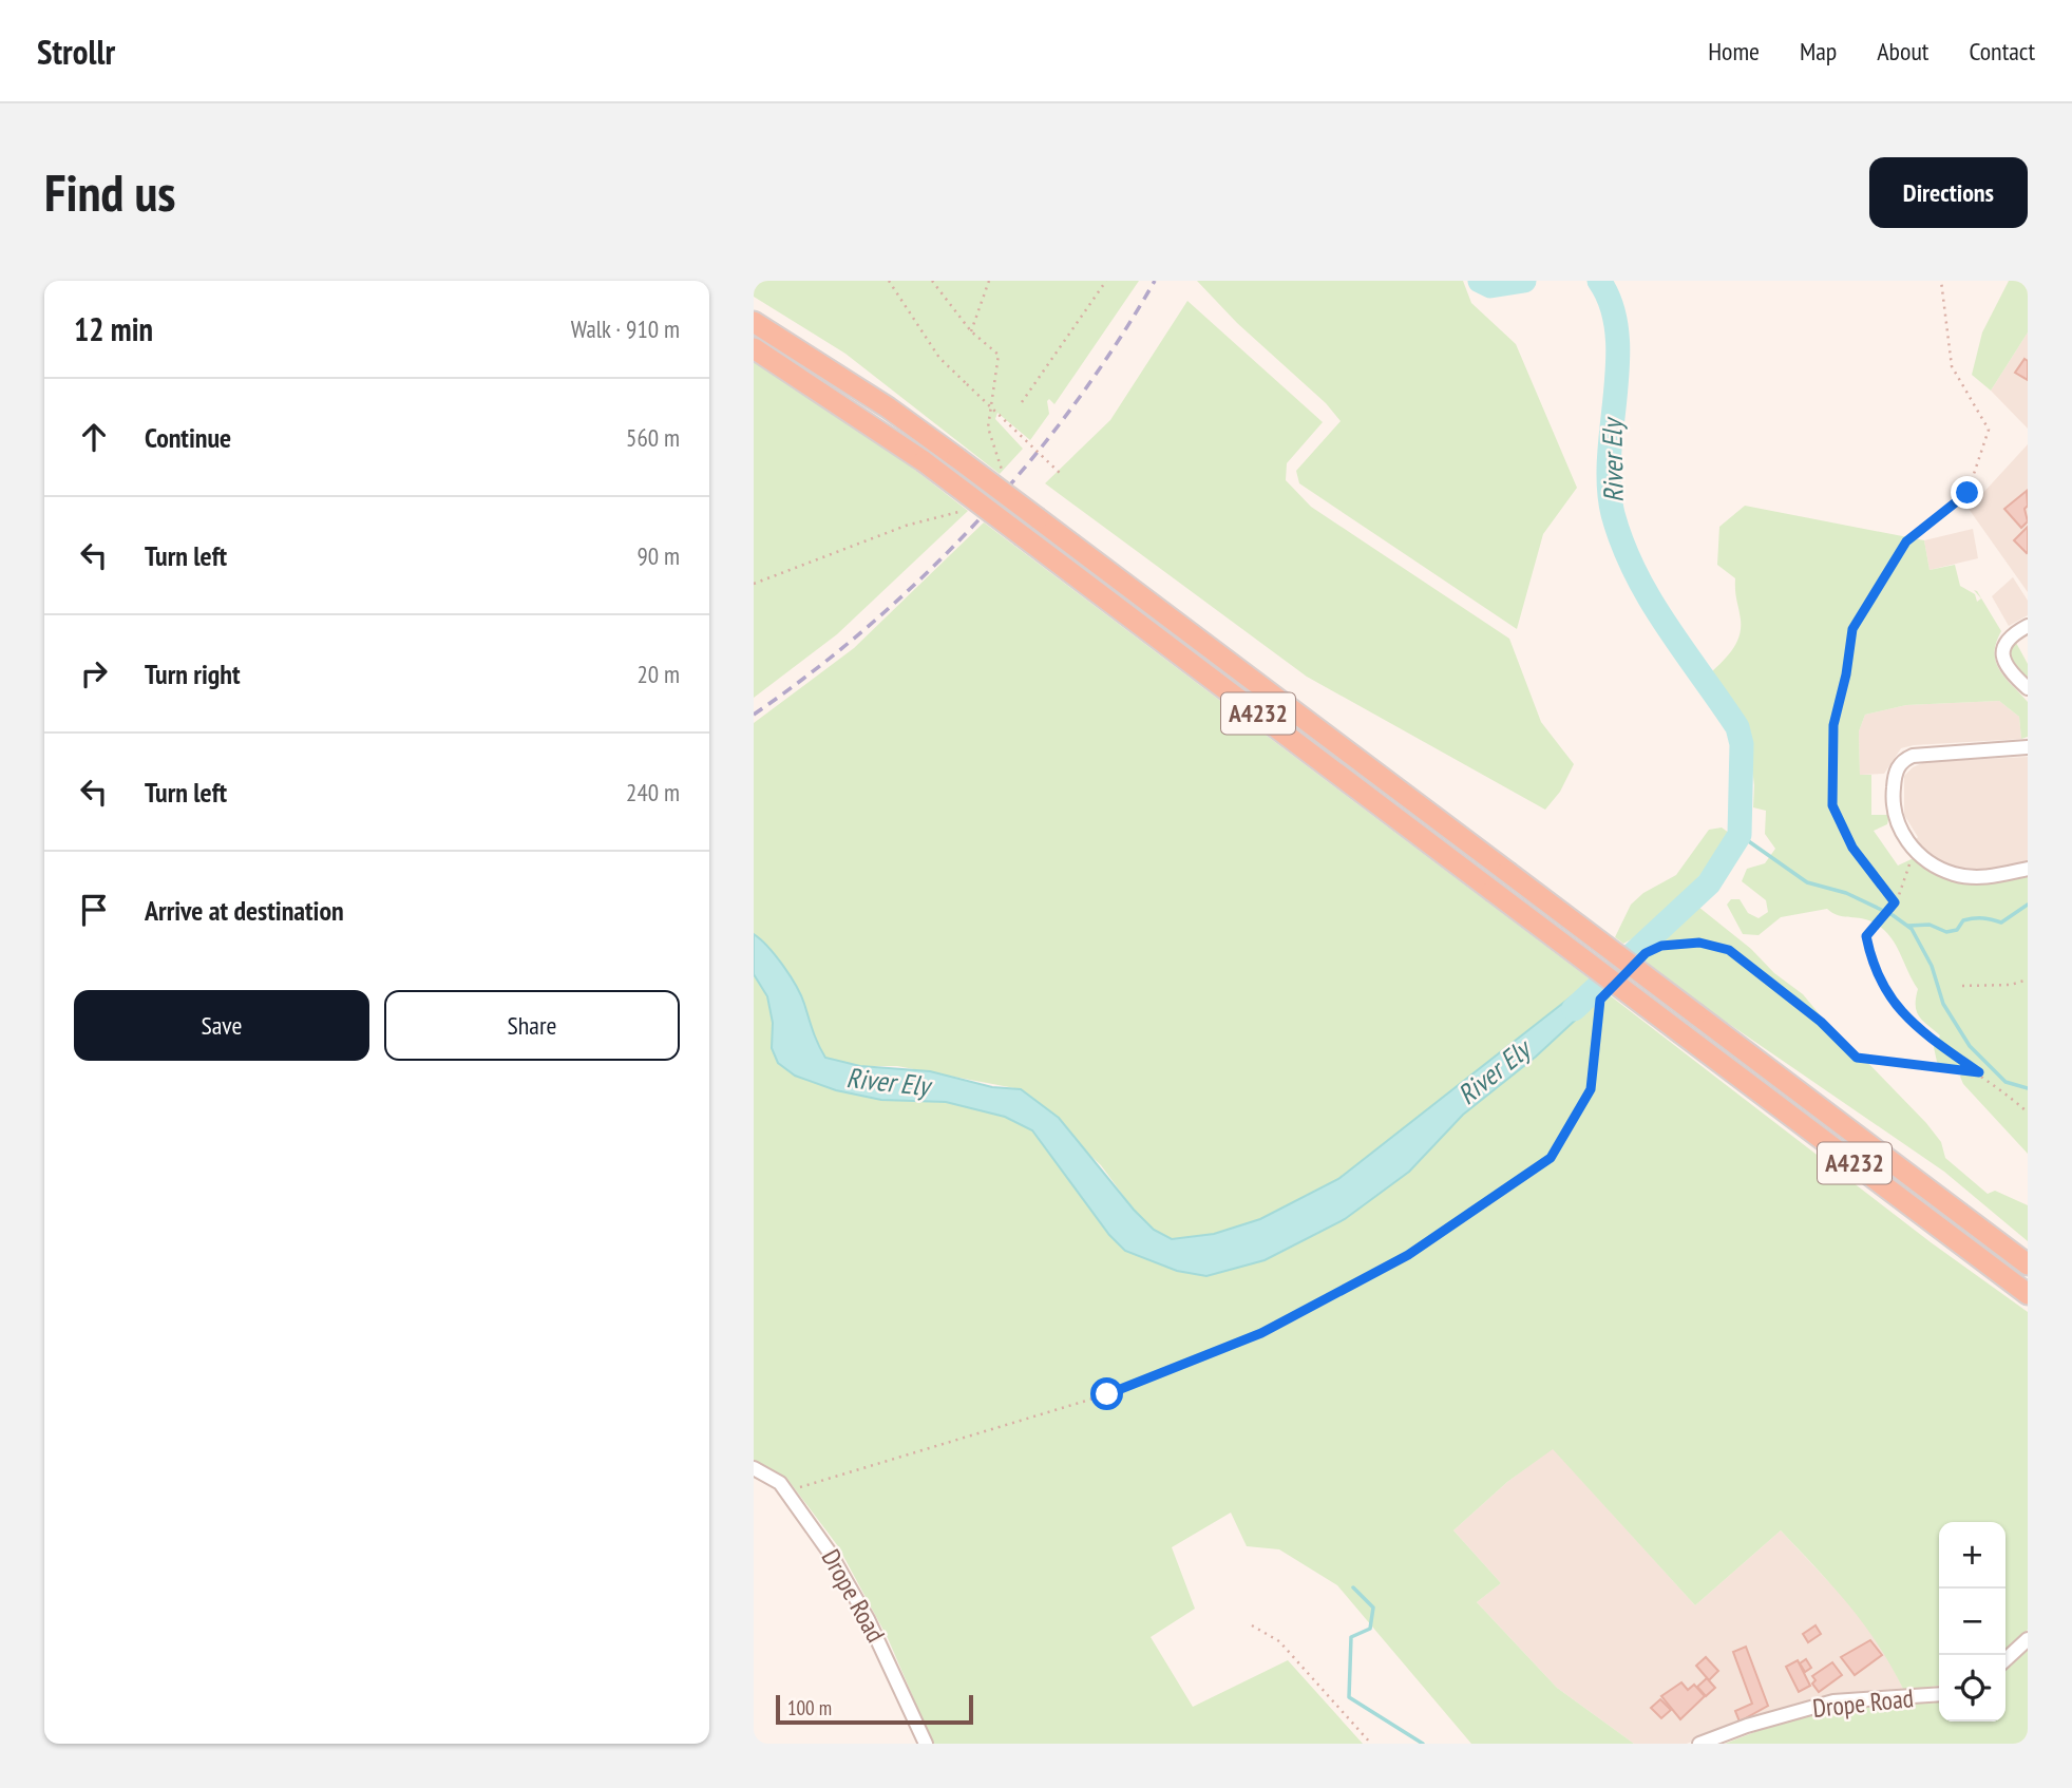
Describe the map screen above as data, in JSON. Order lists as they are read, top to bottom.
{
  "streets": {
    "highway": ["A4232"],
    "street": ["Drope Road"]
  },
  "water": ["River Ely"],
  "scale_bar": "100 m",
  "page": {
    "header": "Strollr",
    "nav": [
      "Home",
      "Map",
      "About",
      "Contact"
    ],
    "buttons": [
      "Directions",
      ["Save", "Share"]
    ],
    "title": "Find us",
    "heading": ["12 min", "Walk · 910 m"],
    "list": [
      ["Continue", "560 m"],
      ["Turn left", "90 m"],
      ["Turn right", "20 m"],
      ["Turn left", "240 m"],
      "Arrive at destination"
    ],
    "map_buttons": ["+", "−"],
    "scale": "100 m"
  }
}
